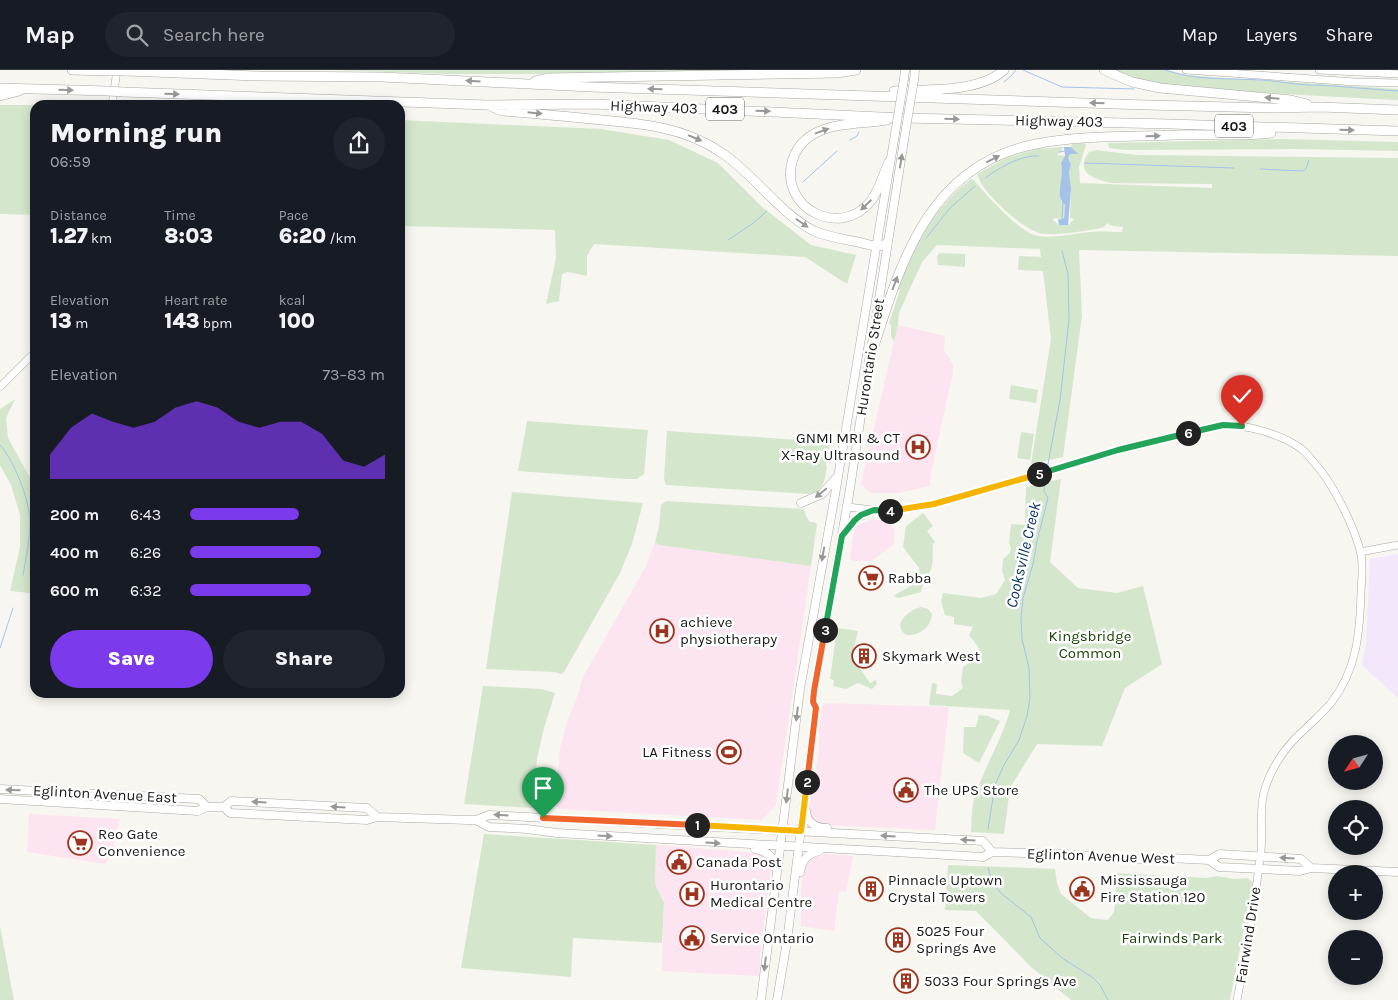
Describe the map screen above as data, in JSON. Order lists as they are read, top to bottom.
{
  "streets": {
    "highway": ["Highway 403", "403"],
    "main road": ["Hurontario Street", "Eglinton Avenue East", "Eglinton Avenue West"],
    "street": ["Fairwind Drive"]
  },
  "crossings": [
    ["Hurontario Street", "Eglinton Avenue East"],
    ["Hurontario Street", "Eglinton Avenue West"],
    ["Hurontario Street", "Fairwind Drive"],
    ["Eglinton Avenue East", "Eglinton Avenue West"],
    ["Eglinton Avenue West", "Fairwind Drive"]
  ],
  "water": ["Cooksville Creek"],
  "parks": ["Kingsbridge Common", "Fairwinds Park"],
  "places": {
    "hospital": ["GNMI MRI & CT X-Ray Ultrasound", "achieve physiotherapy", "Hurontario Medical Centre"],
    "supermarket": ["Rabba", "Reo Gate Convenience"],
    "building": [
      "Skymark West",
      "Pinnacle Uptown Crystal Towers",
      "5025 Four Springs Ave",
      "5033 Four Springs Ave"
    ],
    "sports": ["LA Fitness"],
    "public building": [
      "The UPS Store",
      "Canada Post",
      "Mississauga Fire Station 120",
      "Service Ontario"
    ]
  },
  "north": "bottom left",
  "page": {
    "header": "Map",
    "search": "Search here",
    "nav": ["Map", "Layers", "Share"],
    "heading": ["Morning run", "06:59"],
    "stats": [
      ["Distance", "1.27 km"],
      ["Time", "8:03"],
      ["Pace", "6:20 /km"],
      ["Elevation", "13 m"],
      ["Heart rate", "143 bpm"],
      ["kcal", "100"]
    ],
    "chart": ["Elevation", "73–83 m"],
    "pins": [
      "6",
      "5",
      "4",
      "3",
      "2",
      "1"
    ],
    "list": [
      {
        "name": "200 m",
        "note": "6:43"
      },
      {
        "name": "400 m",
        "note": "6:26"
      },
      {
        "name": "600 m",
        "note": "6:32"
      }
    ],
    "buttons": ["Save", "Share"],
    "map_buttons": ["+", "−"]
  }
}
